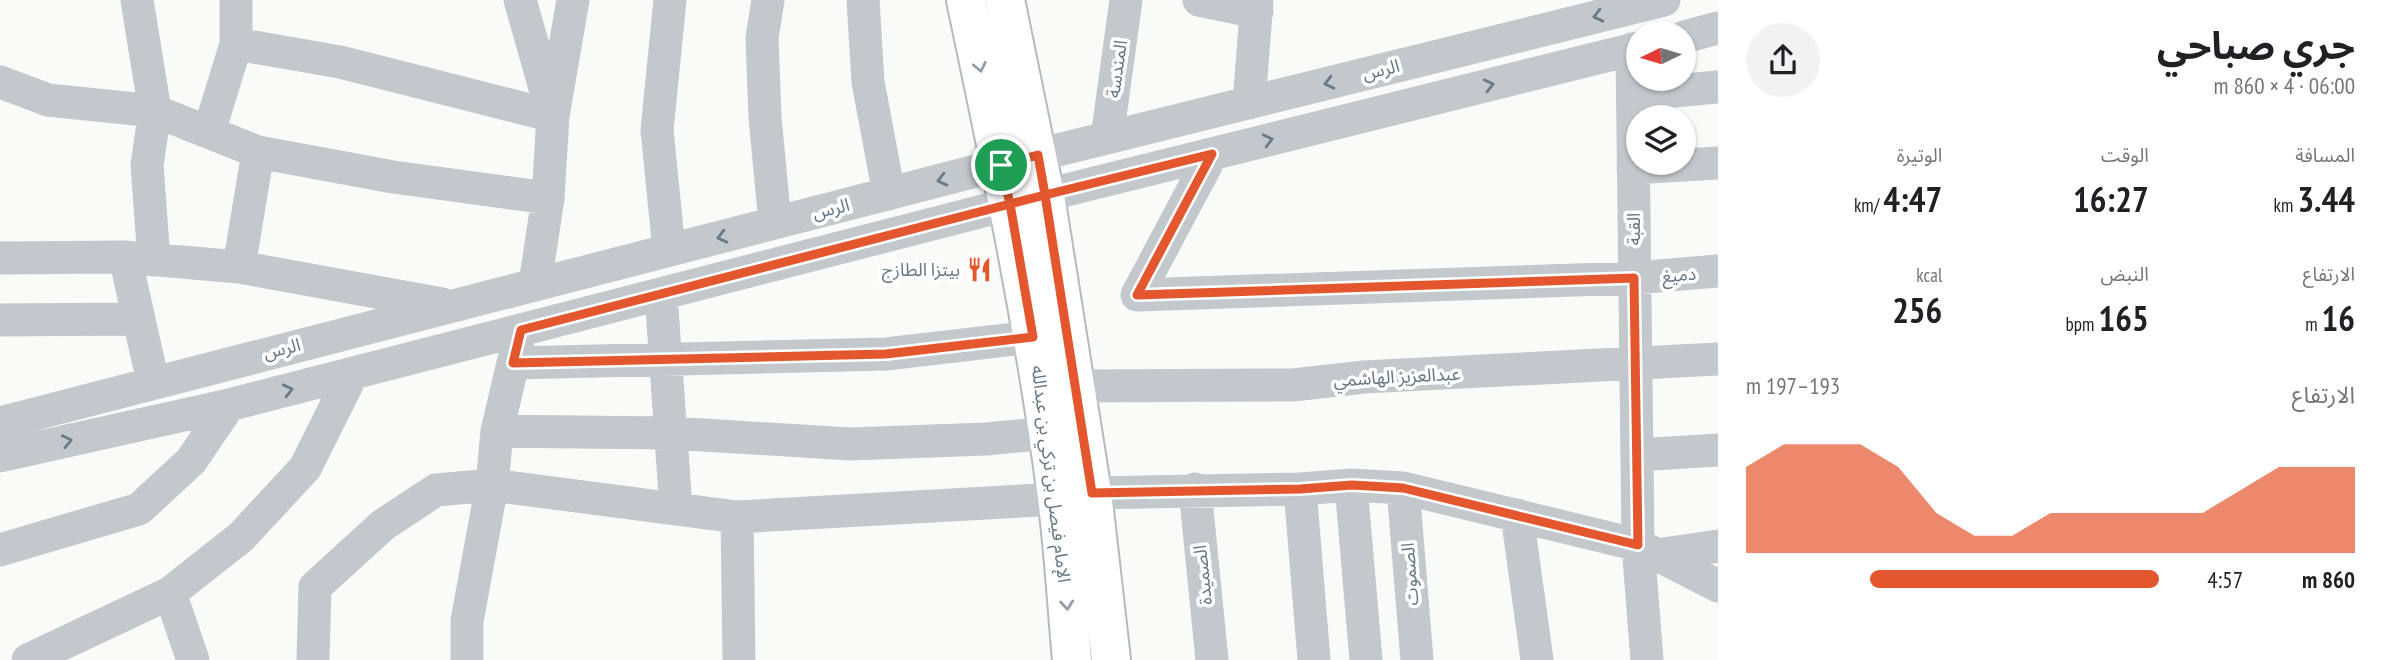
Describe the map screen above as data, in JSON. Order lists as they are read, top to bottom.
{
  "streets": {
    "main road": ["الإمام فيصل بن تركي بن عبدالله"],
    "street": [
      "المندسة",
      "الرس",
      "القبة",
      "دميغ",
      "عبدالعزيز الهاشمي",
      "الصموت",
      "الصميدة"
    ]
  },
  "crossings": [
    ["المندسة", "الرس"],
    ["الرس", "الإمام فيصل بن تركي بن عبدالله"],
    ["القبة", "دميغ"],
    ["القبة", "عبدالعزيز الهاشمي"],
    ["عبدالعزيز الهاشمي", "الإمام فيصل بن تركي بن عبدالله"]
  ],
  "places": {
    "restaurant": ["بيتزا الطازج"]
  },
  "north": "left",
  "page": {
    "heading": ["جري صباحي", "06:00 · 4 × 860 m"],
    "stats": [
      ["المسافة", "3.44 km"],
      ["الوقت", "16:27"],
      ["الوتيرة", "4:47 /km"],
      ["الارتفاع", "16 m"],
      ["النبض", "165 bpm"],
      ["kcal", "256"]
    ],
    "chart": ["الارتفاع", "193–197 m"],
    "list": [
      {
        "name": "860 m",
        "note": "4:57"
      }
    ]
  }
}
